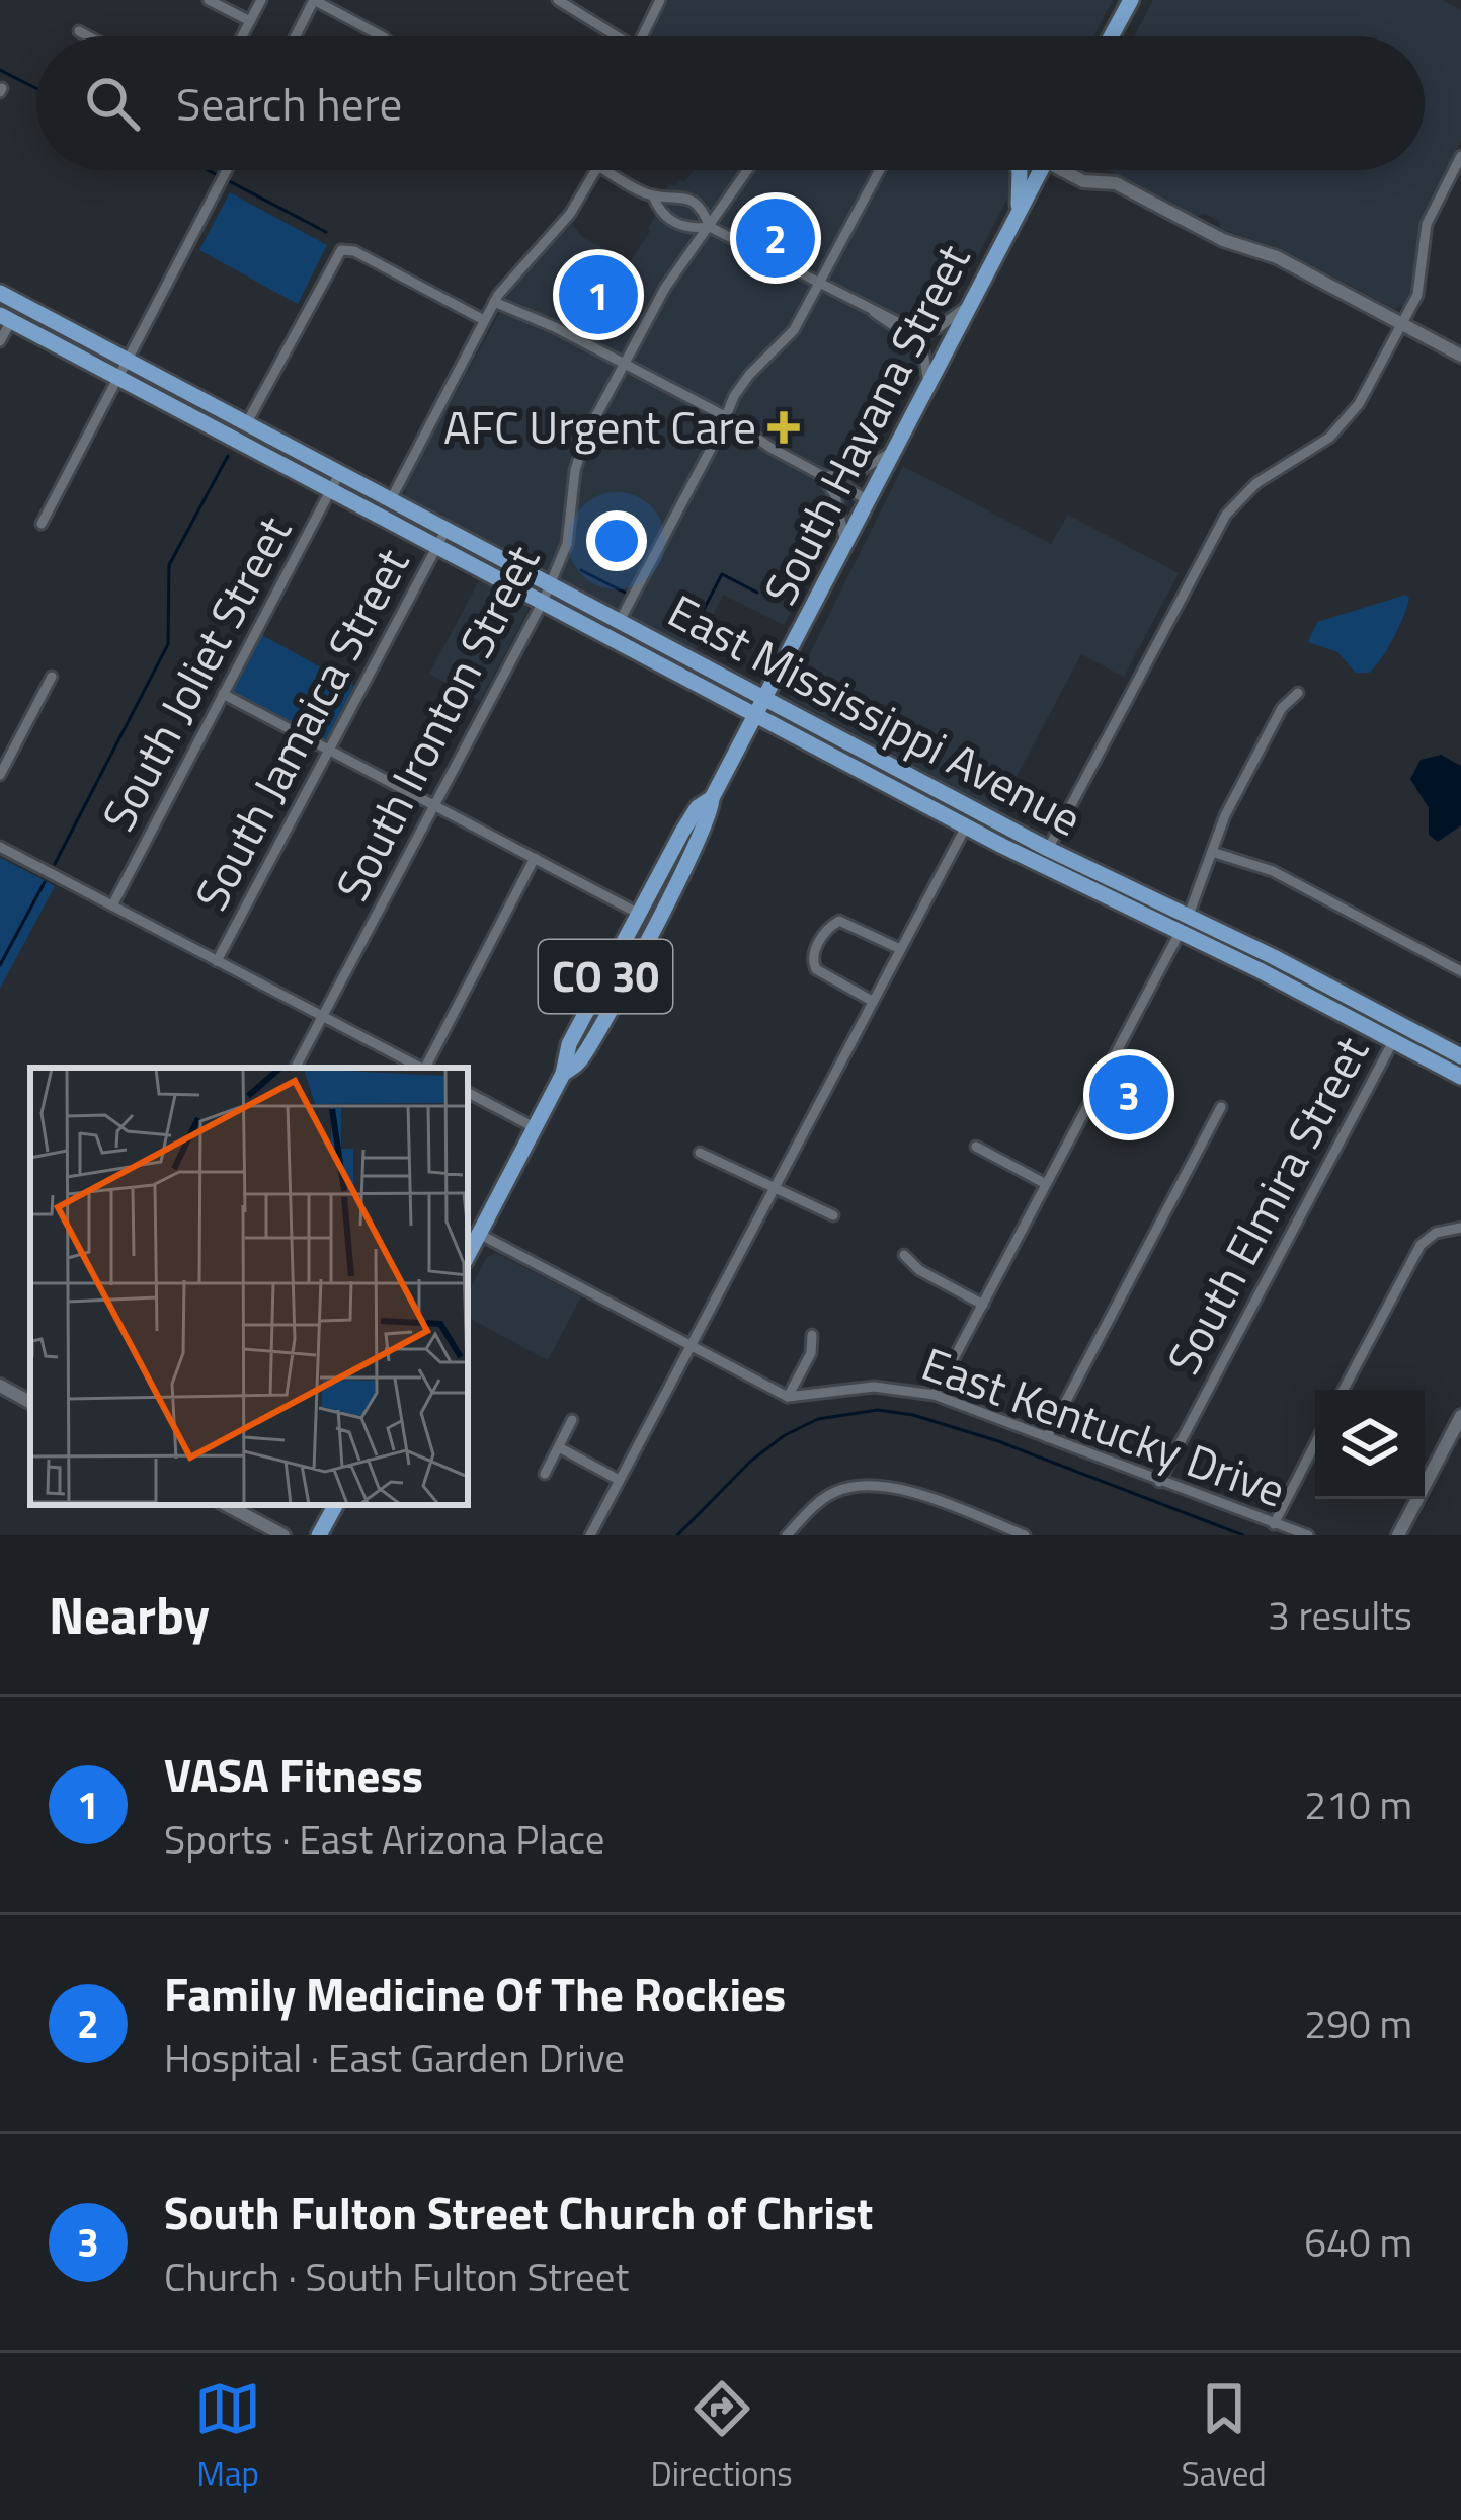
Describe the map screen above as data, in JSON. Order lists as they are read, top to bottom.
{
  "streets": {
    "main road": ["South Havana Street", "East Mississippi Avenue", "CO 30"],
    "street": [
      "South Joliet Street",
      "South Ironton Street",
      "South Jamaica Street",
      "South Elmira Street",
      "East Kentucky Drive"
    ]
  },
  "crossings": [
    ["South Havana Street", "East Mississippi Avenue"],
    ["South Joliet Street", "East Mississippi Avenue"],
    ["East Mississippi Avenue", "South Ironton Street"],
    ["East Mississippi Avenue", "South Jamaica Street"],
    ["East Mississippi Avenue", "South Elmira Street"],
    ["South Elmira Street", "East Kentucky Drive"]
  ],
  "places": {
    "health": ["AFC Urgent Care"]
  },
  "page": {
    "search": "Search here",
    "pins": ["2", "1", "3"],
    "heading": ["Nearby", "3 results"],
    "list": [
      {
        "mark": "1",
        "name": "VASA Fitness",
        "note": "Sports · East Arizona Place",
        "value": "210 m"
      },
      {
        "mark": "2",
        "name": "Family Medicine Of The Rockies",
        "note": "Hospital · East Garden Drive",
        "value": "290 m"
      },
      {
        "mark": "3",
        "name": "South Fulton Street Church of Christ",
        "note": "Church · South Fulton Street",
        "value": "640 m"
      }
    ],
    "nav": ["Map", "Directions", "Saved"]
  }
}
